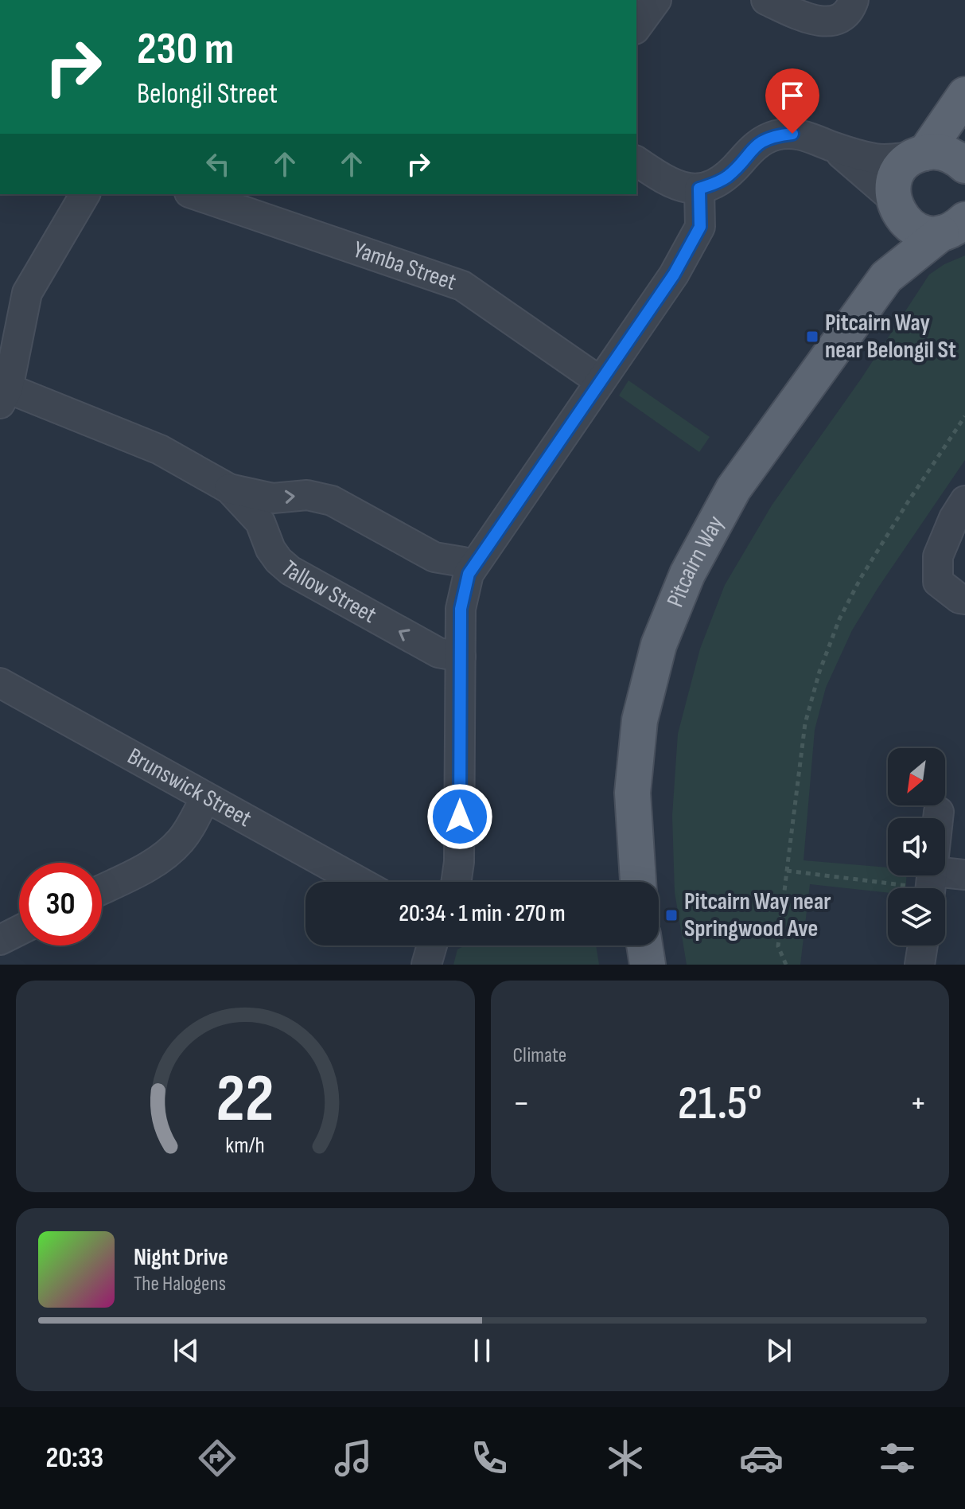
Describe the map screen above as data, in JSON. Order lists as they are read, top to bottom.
{
  "streets": {
    "main road": ["Pitcairn Way"],
    "street": ["Yamba Street", "Tallow Street", "Brunswick Street"]
  },
  "places": {
    "transit": ["Pitcairn Way near Belongil St", "Pitcairn Way near Springwood Ave"]
  },
  "north": "bottom left",
  "page": {
    "turn": ["230 m", "Belongil Street"],
    "limit": "30",
    "trip": "20:34 · 1 min · 270 m",
    "tile": "Climate",
    "heat": ["−", "21.5°", "+"],
    "song": ["Night Drive", "The Halogens"],
    "tabs": "20:33",
    "gauge": ["22", "km/h"]
  }
}
